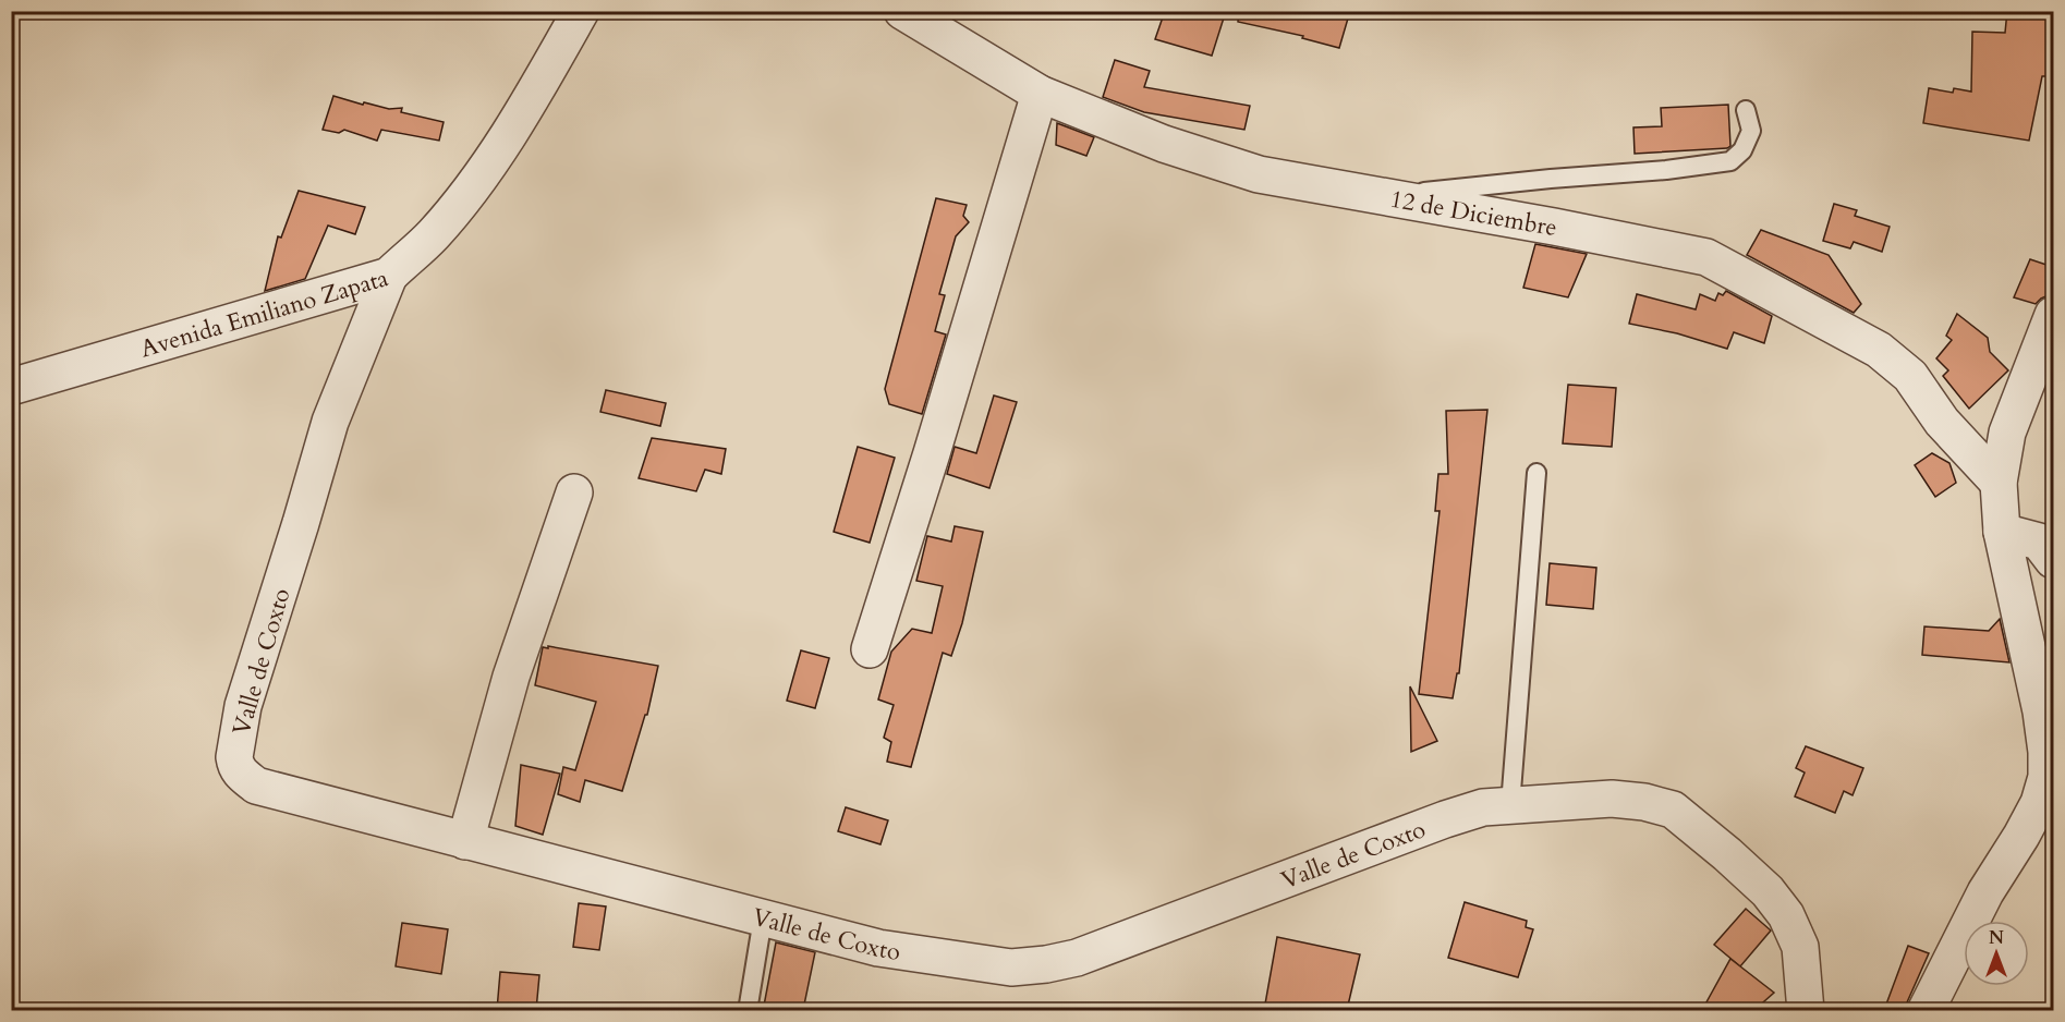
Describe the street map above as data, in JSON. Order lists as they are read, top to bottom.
{
  "streets": {
    "street": ["12 de Diciembre", "Avenida Emiliano Zapata", "Valle de Coxto"]
  },
  "crossings": [
    ["Avenida Emiliano Zapata", "Valle de Coxto"]
  ],
  "north": "top"
}
